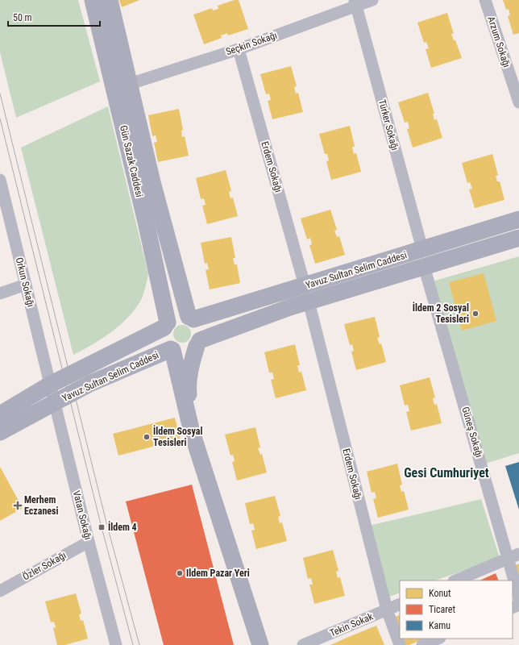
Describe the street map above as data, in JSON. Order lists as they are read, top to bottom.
{
  "streets": {
    "street": [
      "Arzum Sokağı",
      "Seçkin Sokağı",
      "Türker Sokağı",
      "Gün Sazak Caddesi",
      "Erdem Sokağı",
      "Yavuz Sultan Selim Caddesi",
      "Orkun Sokağı",
      "Güneş Sokağı",
      "Vatan Sokağı",
      "Özler Sokağı",
      "Tekin Sokak"
    ]
  },
  "crossings": [
    ["Seçkin Sokağı", "Türker Sokağı"],
    ["Seçkin Sokağı", "Gün Sazak Caddesi"],
    ["Seçkin Sokağı", "Erdem Sokağı"],
    ["Türker Sokağı", "Yavuz Sultan Selim Caddesi"],
    ["Gün Sazak Caddesi", "Yavuz Sultan Selim Caddesi"],
    ["Erdem Sokağı", "Yavuz Sultan Selim Caddesi"],
    ["Erdem Sokağı", "Tekin Sokak"],
    ["Yavuz Sultan Selim Caddesi", "Orkun Sokağı"],
    ["Yavuz Sultan Selim Caddesi", "Güneş Sokağı"],
    ["Yavuz Sultan Selim Caddesi", "Vatan Sokağı"],
    ["Orkun Sokağı", "Vatan Sokağı"],
    ["Vatan Sokağı", "Özler Sokağı"]
  ],
  "districts": ["Gesi Cumhuriyet"],
  "places": {
    "other": ["İldem 2 Sosyal Tesisleri", "İldem Sosyal Tesisleri", "Ildem Pazar Yeri"],
    "health": ["Merhem Eczanesi"],
    "transit": ["İldem 4"]
  },
  "legend": ["Konut", "Ticaret", "Kamu"],
  "scale_bar": "50 m"
}
